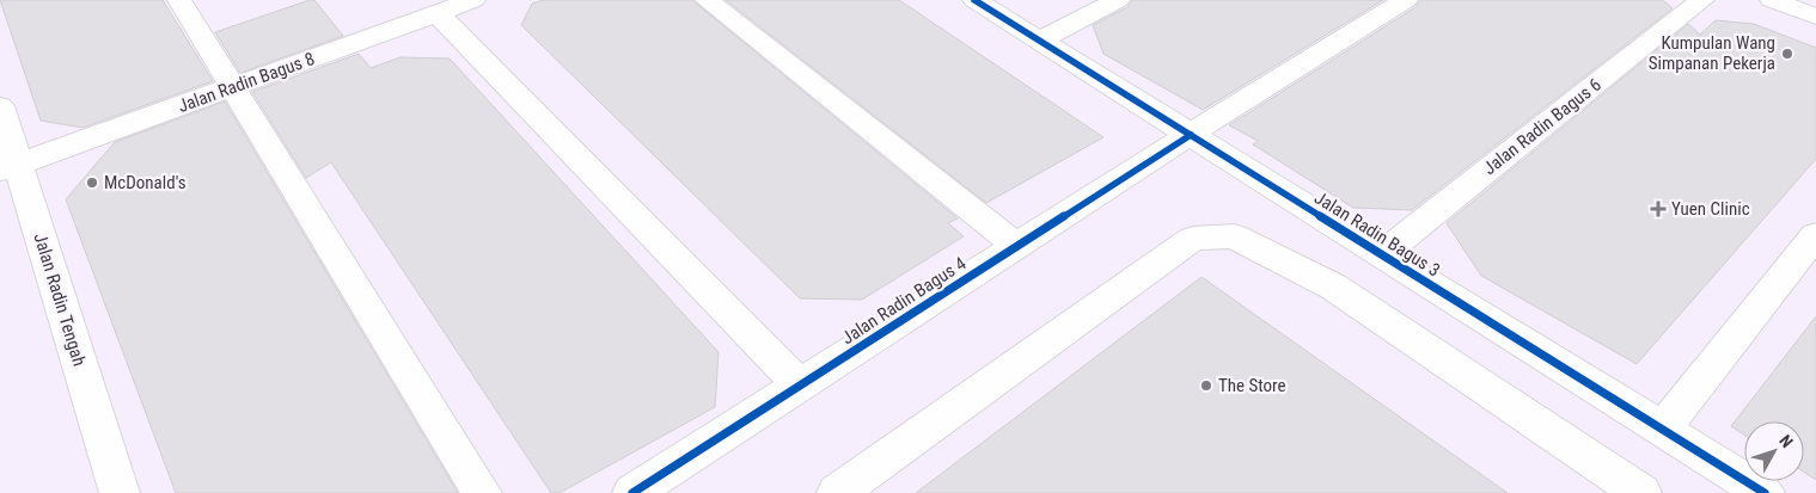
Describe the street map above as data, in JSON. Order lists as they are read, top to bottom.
{
  "streets": {
    "street": [
      "Jalan Radin Bagus 8",
      "Jalan Radin Bagus 6",
      "Jalan Radin Bagus 3",
      "Jalan Radin Tengah",
      "Jalan Radin Bagus 4"
    ]
  },
  "crossings": [
    ["Jalan Radin Bagus 8", "Jalan Radin Tengah"],
    ["Jalan Radin Bagus 6", "Jalan Radin Bagus 3"],
    ["Jalan Radin Bagus 3", "Jalan Radin Bagus 4"]
  ],
  "places": {
    "other": ["Kumpulan Wang Simpanan Pekerja", "McDonald's", "The Store"],
    "health": ["Yuen Clinic"]
  },
  "north": "top right"
}
